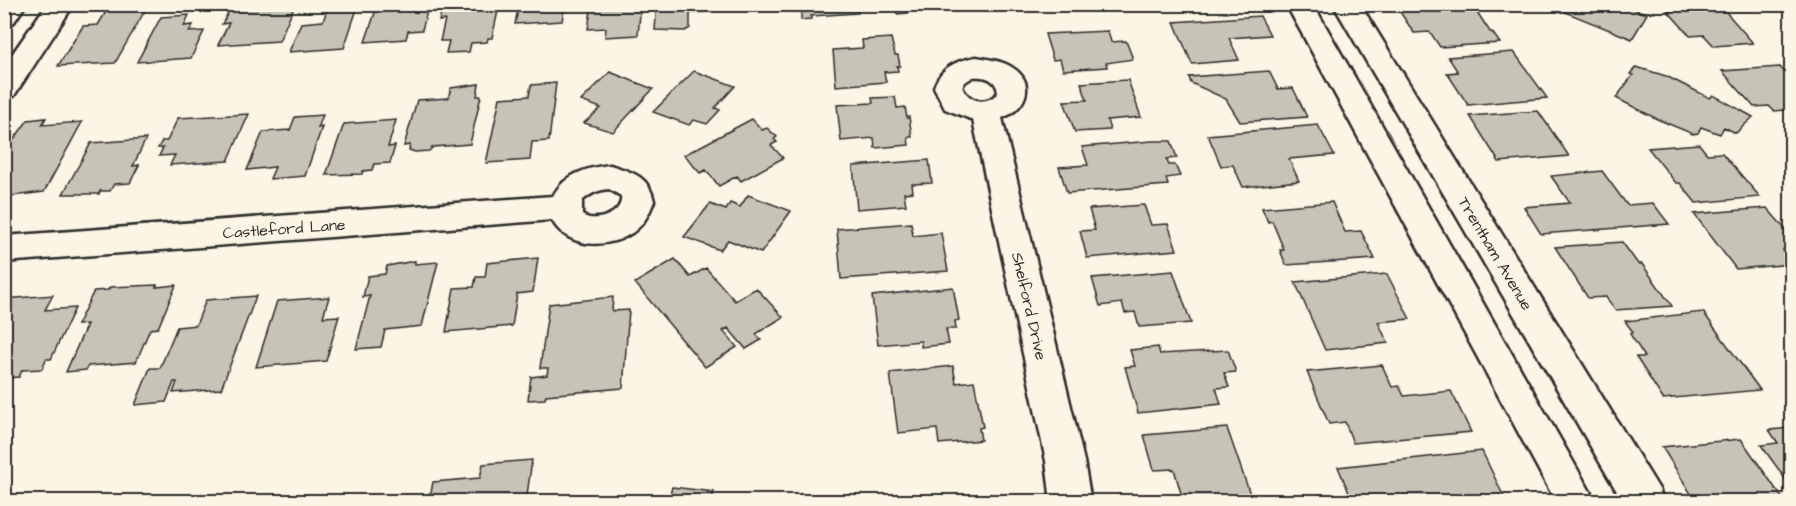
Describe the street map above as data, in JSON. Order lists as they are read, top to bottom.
{
  "streets": {
    "street": ["Castleford Lane", "Trentham Avenue", "Shelford Drive"]
  }
}
